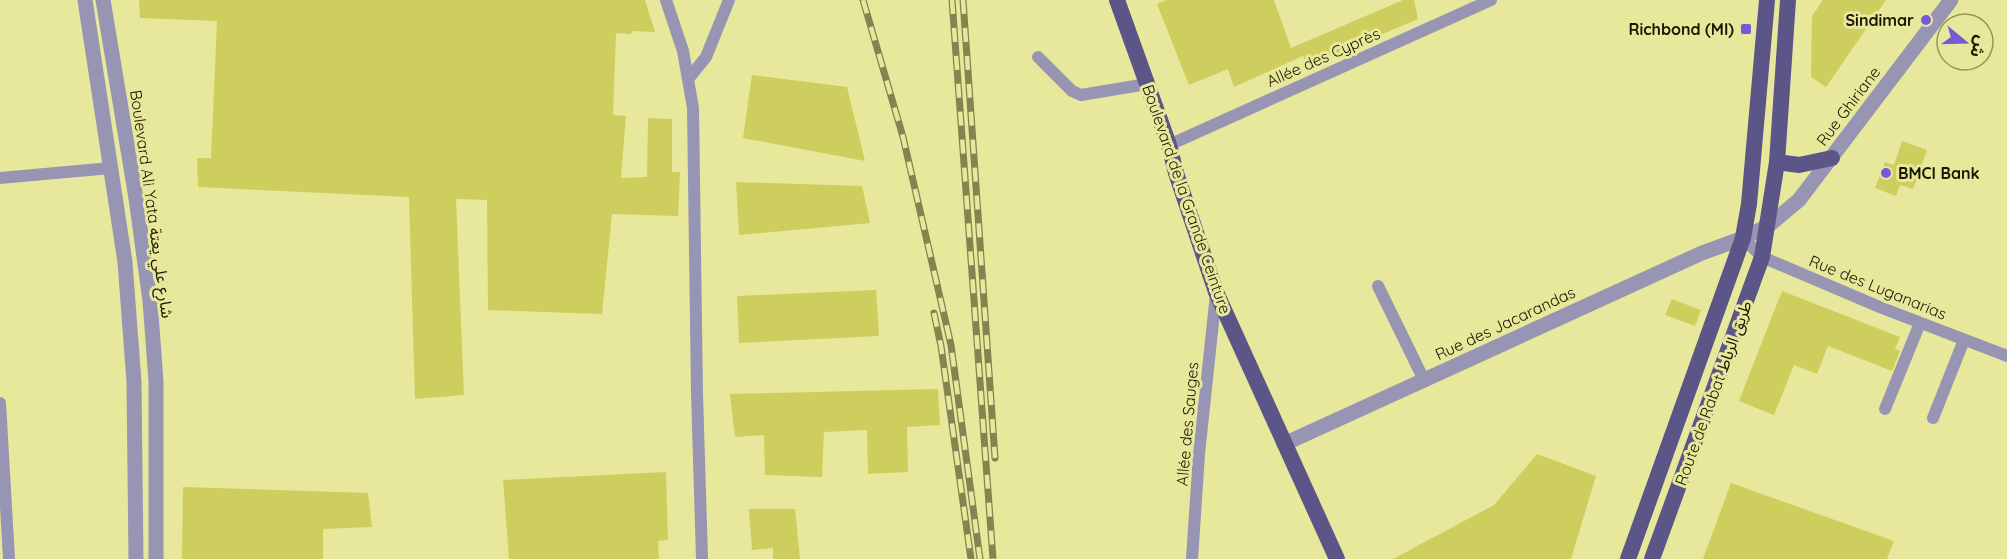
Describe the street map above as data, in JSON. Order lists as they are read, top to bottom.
{
  "streets": {
    "main road": ["Boulevard de la Grande Ceinture", "Route de Rabat طريق الرباط"],
    "street": [
      "Allée des Cyprès",
      "Rue Ghiriane",
      "Boulevard Ali Yata شارع علي يعتة",
      "Rue des Luganarias",
      "Rue des Jacarandas",
      "Allée des Sauges"
    ]
  },
  "crossings": [
    ["Allée des Cyprès", "Boulevard de la Grande Ceinture"],
    ["Rue Ghiriane", "Rue des Luganarias"],
    ["Rue Ghiriane", "Rue des Jacarandas"],
    ["Rue Ghiriane", "Route de Rabat طريق الرباط"],
    ["Boulevard de la Grande Ceinture", "Rue des Jacarandas"],
    ["Boulevard de la Grande Ceinture", "Allée des Sauges"],
    ["Rue des Luganarias", "Rue des Jacarandas"],
    ["Rue des Luganarias", "Route de Rabat طريق الرباط"],
    ["Rue des Jacarandas", "Route de Rabat طريق الرباط"]
  ],
  "places": {
    "other": ["Sindimar", "BMCI Bank"],
    "transit": ["Richbond (MI)"]
  },
  "north": "right"
}
